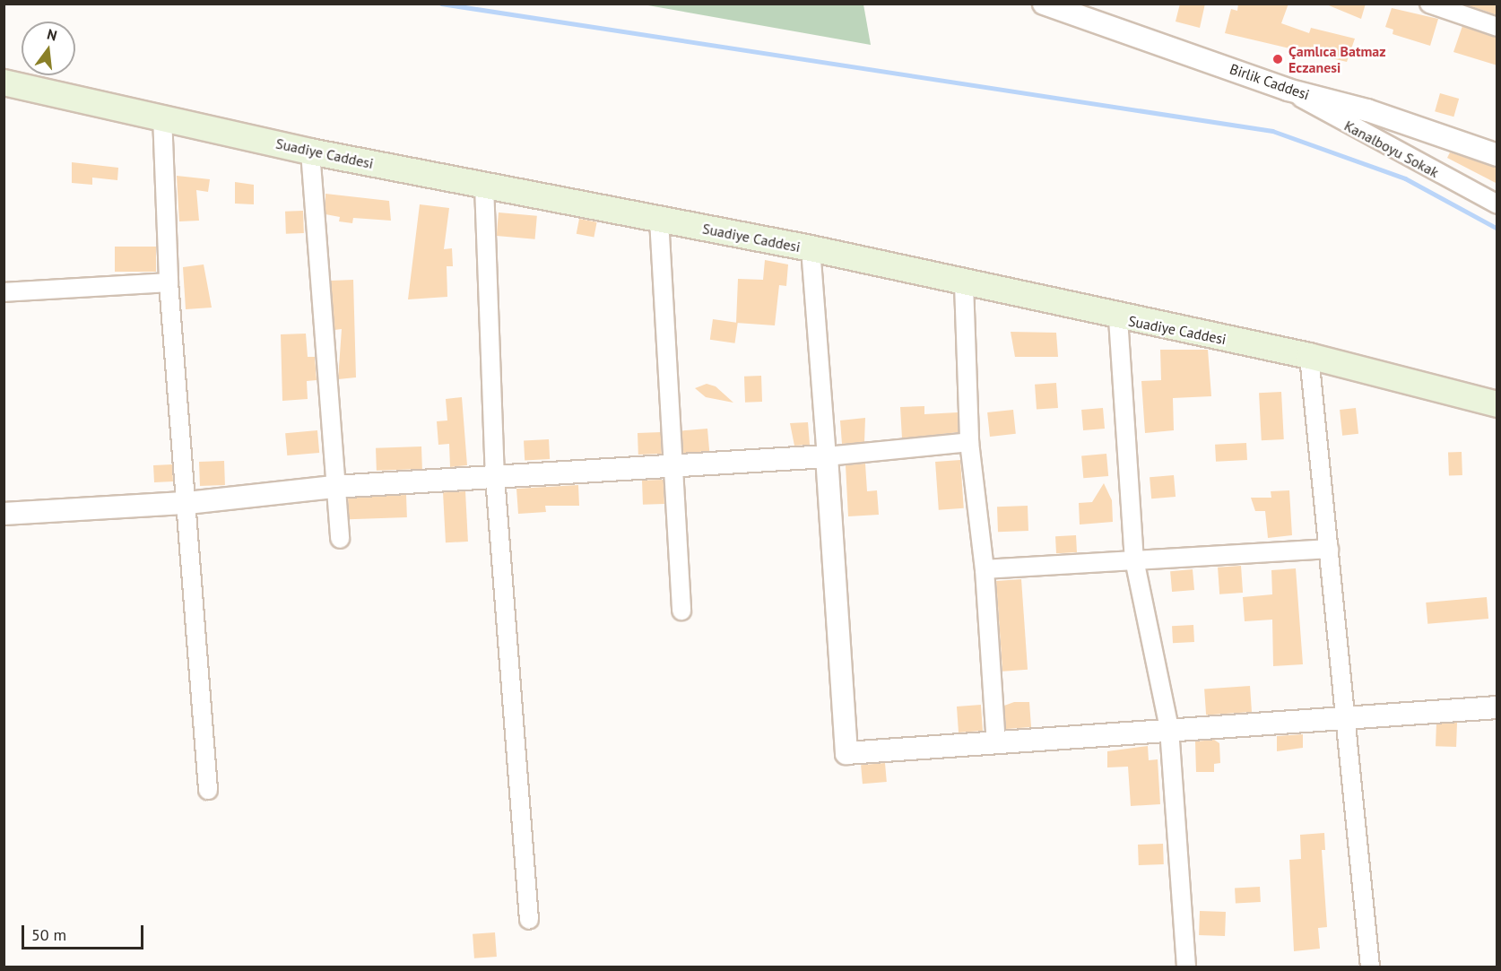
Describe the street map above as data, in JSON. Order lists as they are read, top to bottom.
{
  "streets": {
    "main road": ["Suadiye Caddesi"],
    "street": ["Birlik Caddesi", "Kanalboyu Sokak"]
  },
  "crossings": [
    ["Birlik Caddesi", "Kanalboyu Sokak"]
  ],
  "places": ["Çamlıca Batmaz Eczanesi"],
  "scale_bar": "50 m",
  "north": "top"
}
